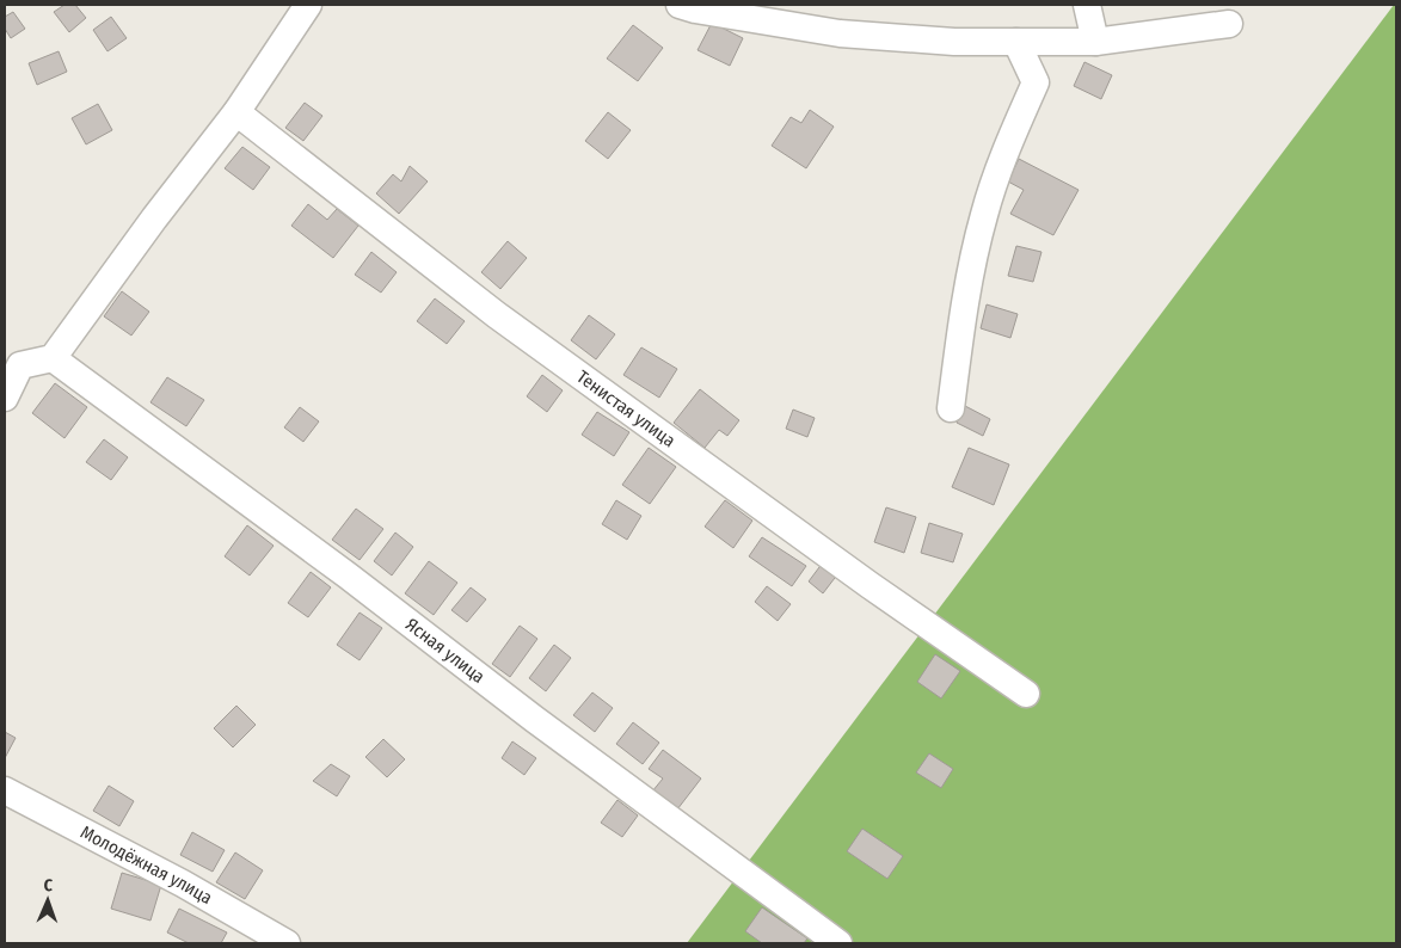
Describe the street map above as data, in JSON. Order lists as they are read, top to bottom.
{
  "streets": {
    "street": ["Тенистая улица", "Ясная улица", "Молодёжная улица"]
  },
  "north": "top"
}
